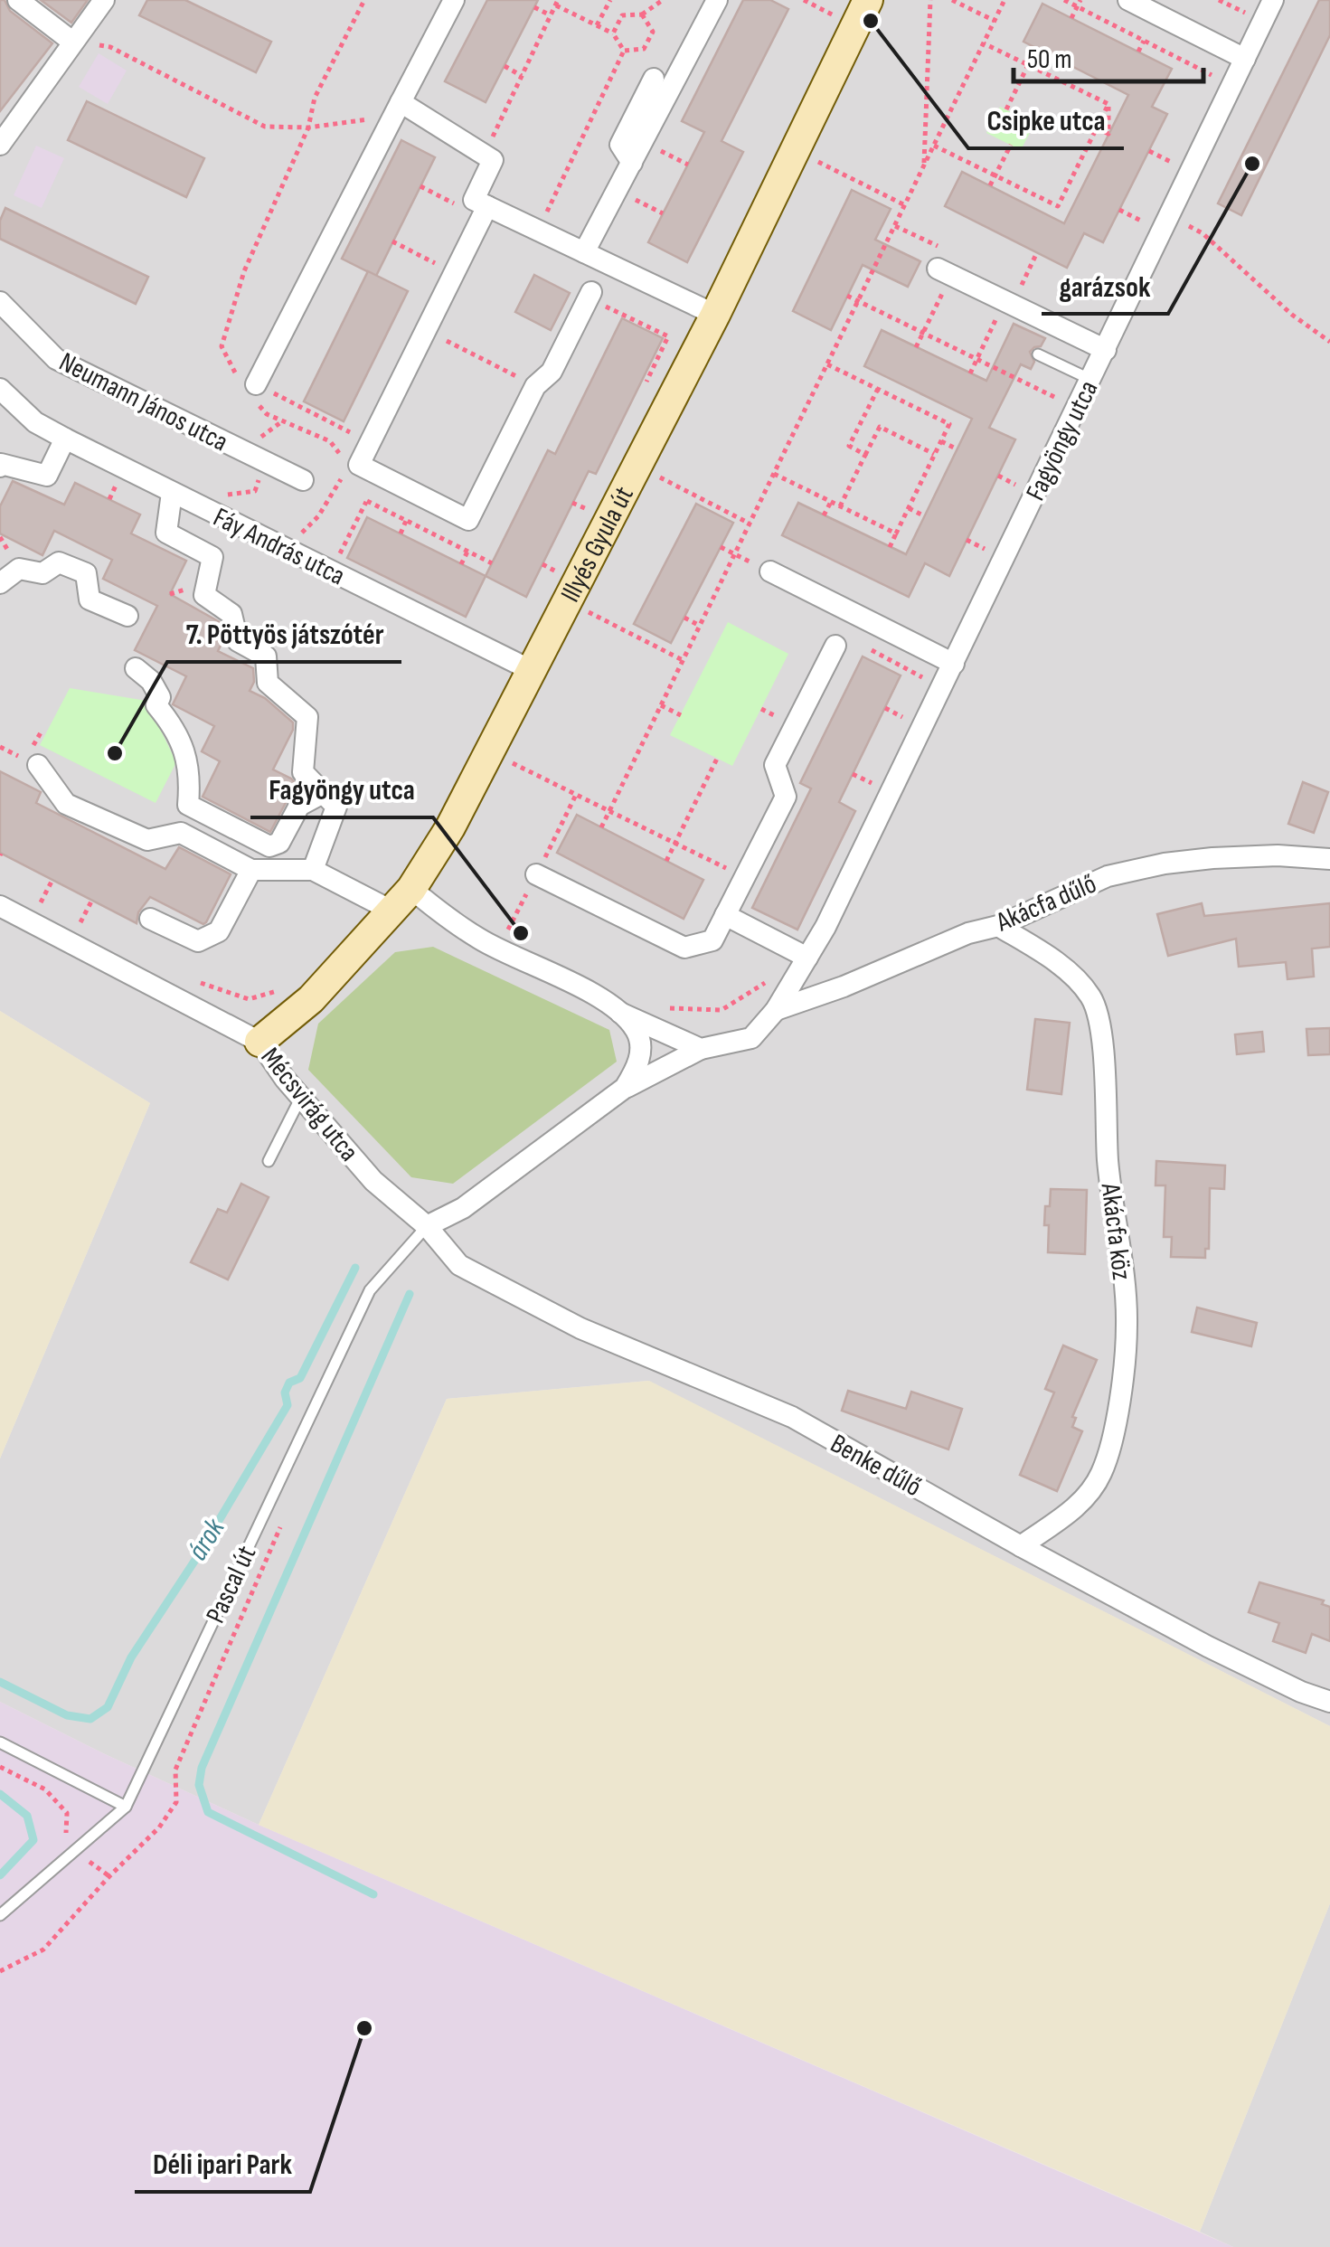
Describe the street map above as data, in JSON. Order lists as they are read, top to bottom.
{
  "streets": {
    "street": [
      "Neumann János utca",
      "Fagyöngy utca",
      "Illyés Gyula út",
      "Fáy András utca",
      "Akácfa dűlő",
      "Mécsvirág utca",
      "Akácfa köz",
      "Benke dűlő"
    ],
    "lane": ["Pascal út"]
  },
  "crossings": [
    ["Fagyöngy utca", "Akácfa dűlő"],
    ["Fagyöngy utca", "Mécsvirág utca"],
    ["Fagyöngy utca", "Benke dűlő"],
    ["Fagyöngy utca", "Pascal út"],
    ["Illyés Gyula út", "Fáy András utca"],
    ["Illyés Gyula út", "Mécsvirág utca"],
    ["Akácfa dűlő", "Akácfa köz"],
    ["Mécsvirág utca", "Benke dűlő"],
    ["Mécsvirág utca", "Pascal út"],
    ["Akácfa köz", "Benke dűlő"],
    ["Benke dűlő", "Pascal út"]
  ],
  "water": ["árok"],
  "places": [
    "Csipke utca",
    "garázsok",
    "7. Pöttyös játszótér",
    "Fagyöngy utca",
    "Déli ipari Park"
  ],
  "scale_bar": "50 m"
}
